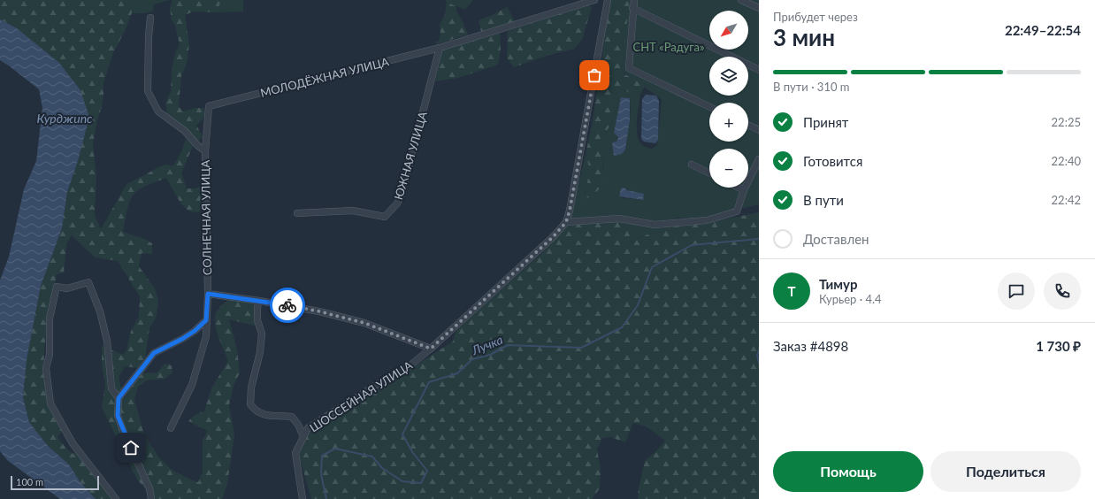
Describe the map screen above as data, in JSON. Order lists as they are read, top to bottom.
{
  "streets": {
    "street": [
      "МОЛОДЁЖНАЯ УЛИЦА",
      "ЮЖНАЯ УЛИЦА",
      "СОЛНЕЧНАЯ УЛИЦА",
      "ШОССЕЙНАЯ УЛИЦА"
    ]
  },
  "crossings": [
    ["МОЛОДЁЖНАЯ УЛИЦА", "ЮЖНАЯ УЛИЦА"],
    ["МОЛОДЁЖНАЯ УЛИЦА", "СОЛНЕЧНАЯ УЛИЦА"]
  ],
  "water": ["Курджипс", "Лучка"],
  "parks": ["СНТ «Радуга»"],
  "scale_bar": "100 m",
  "north": "bottom left",
  "page": {
    "heading": ["3 мин", "Прибудет через", "22:49–22:54"],
    "panel": [
      "Тимур",
      "Курьер · 4.4",
      "Заказ #4898",
      "1 730 ₽"
    ],
    "map_buttons": ["+", "−"],
    "bar": "В пути · 310 m",
    "list": [
      ["Принят", "22:25"],
      ["Готовится", "22:40"],
      ["В пути", "22:42"],
      "Доставлен"
    ],
    "round": "Т",
    "buttons": ["Помощь", "Поделиться"],
    "scale": "100 m"
  }
}
